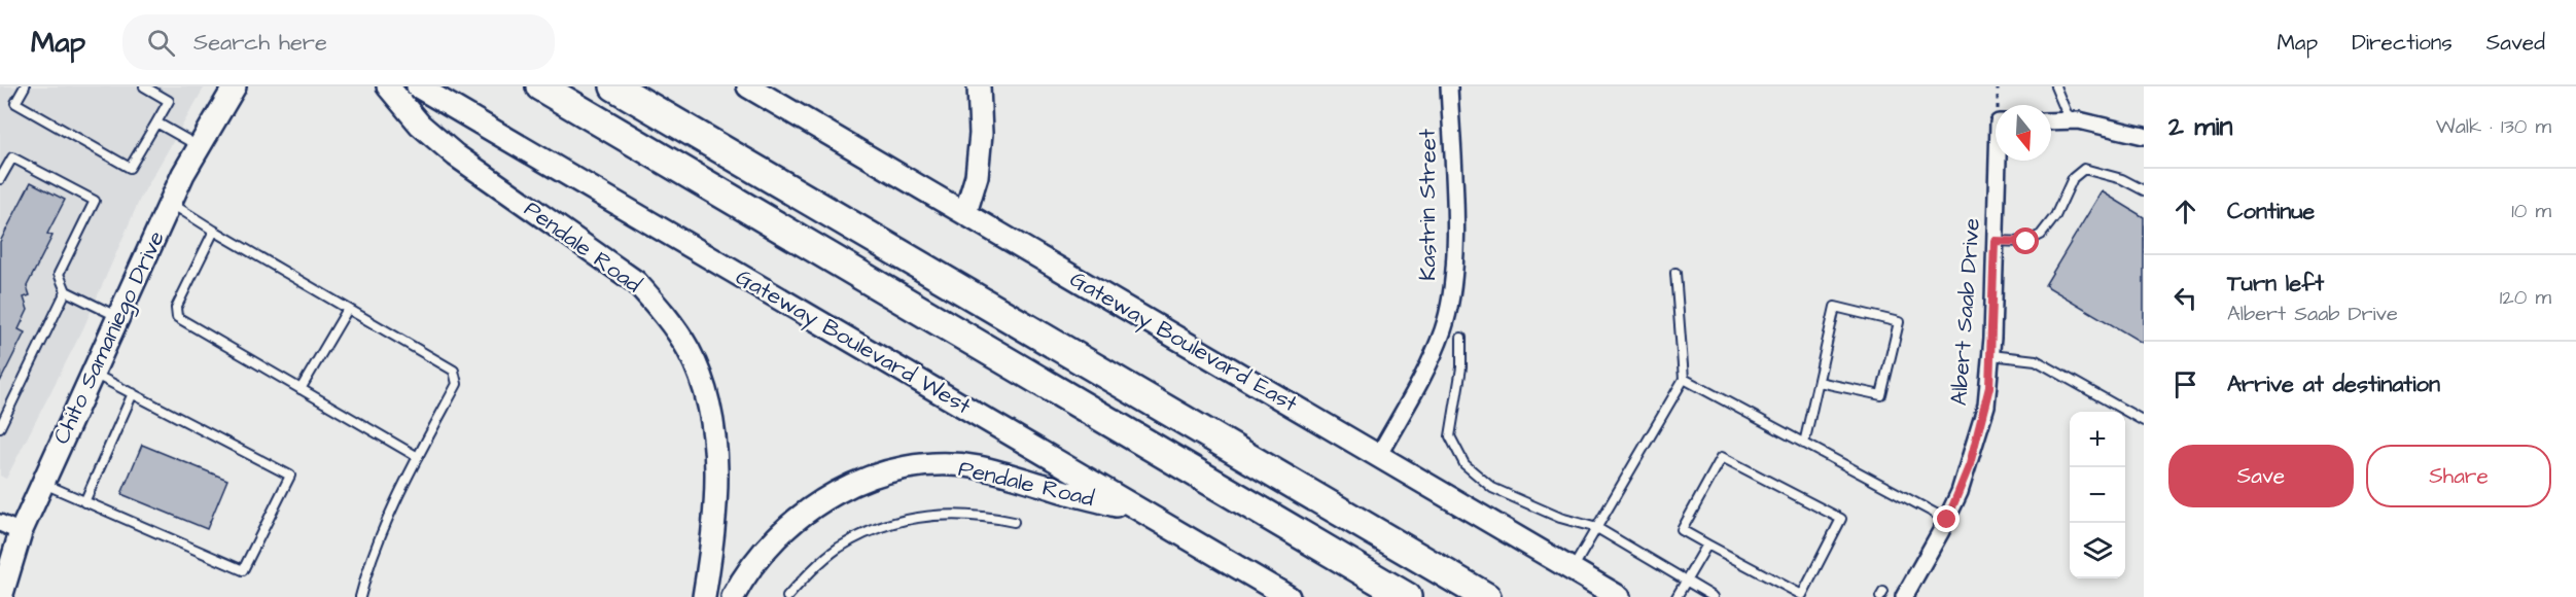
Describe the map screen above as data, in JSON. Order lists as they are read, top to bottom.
{
  "streets": {
    "main road": [
      "Pendale Road",
      "Chito Samaniego Drive",
      "Gateway Boulevard West",
      "Gateway Boulevard East"
    ],
    "street": ["Kastrin Street", "Albert Saab Drive"]
  },
  "crossings": [
    ["Kastrin Street", "Gateway Boulevard East"],
    ["Pendale Road", "Gateway Boulevard West"]
  ],
  "north": "bottom",
  "page": {
    "header": "Map",
    "search": "Search here",
    "nav": ["Map", "Directions", "Saved"],
    "heading": ["2 min", "Walk · 130 m"],
    "list": [
      ["Continue", "10 m"],
      ["Turn left", "Albert Saab Drive", "120 m"],
      "Arrive at destination"
    ],
    "map_buttons": ["+", "−"],
    "buttons": ["Save", "Share"]
  }
}
